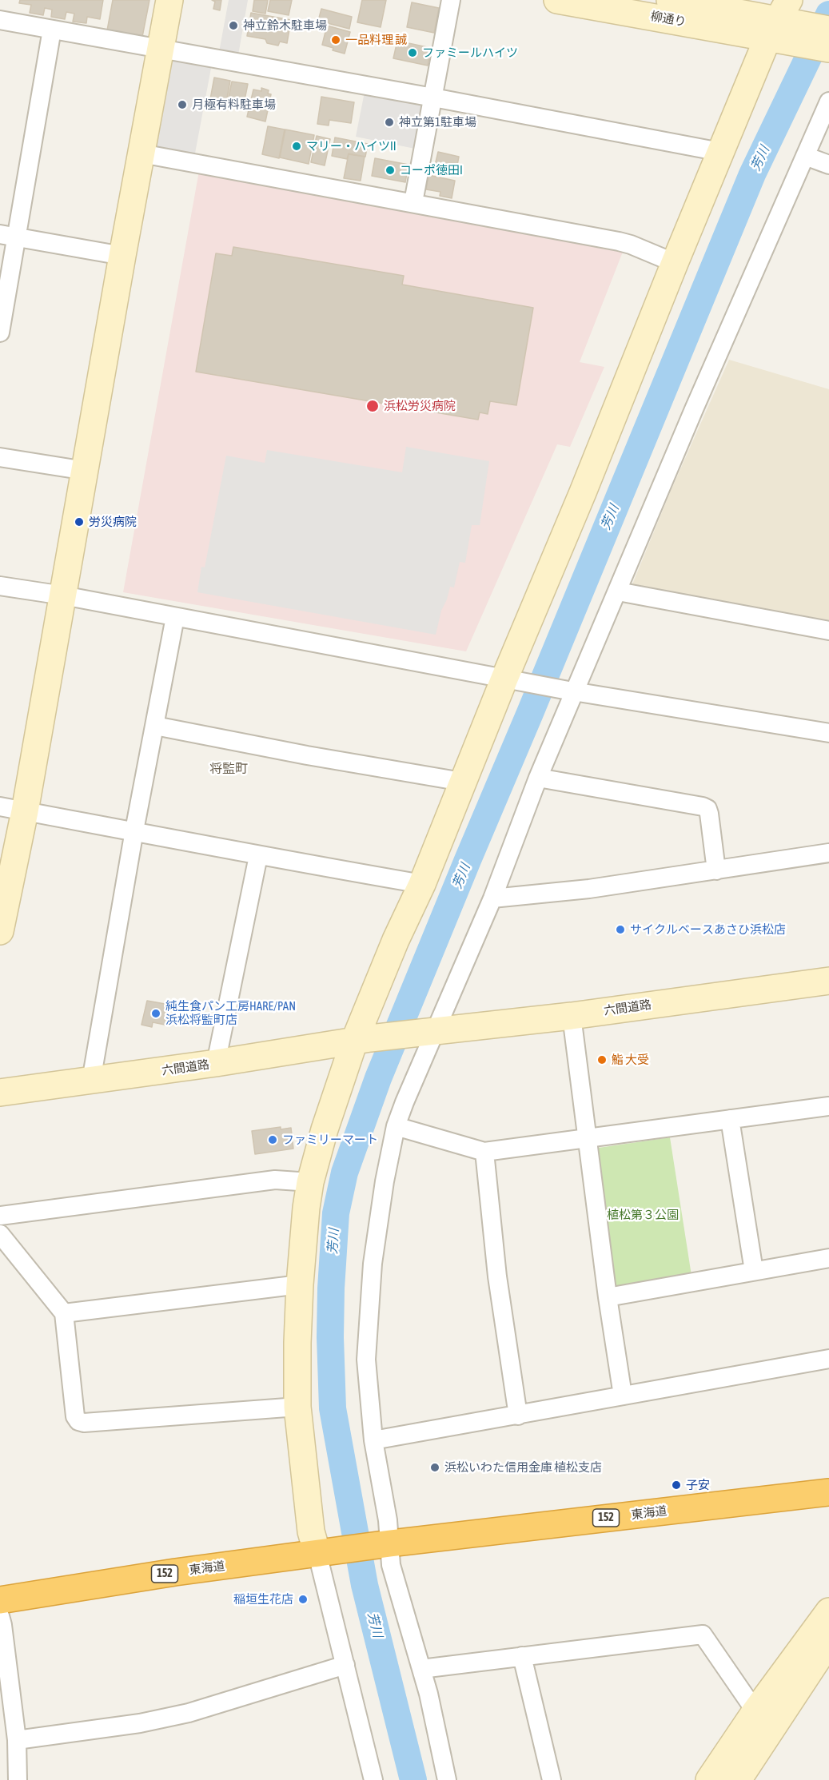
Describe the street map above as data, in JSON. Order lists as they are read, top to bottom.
{
  "streets": {
    "highway": ["東海道", "152"],
    "street": ["柳通り", "六間道路"]
  },
  "crossings": [
    ["東海道", "152"]
  ],
  "districts": ["将監町"],
  "water": ["芳川"],
  "parks": ["植松第３公園"],
  "places": [
    "神立鈴木駐車場",
    "一品料理 誠",
    "ファミールハイツ",
    "月極有料駐車場",
    "神立第1駐車場",
    "マリー・ハイツII",
    "コーポ徳田I",
    "浜松労災病院",
    "労災病院",
    "サイクルベースあさひ浜松店",
    "純生食パン工房HARE/PAN 浜松将監町店",
    "鮨 大受",
    "ファミリーマート",
    "浜松いわた信用金庫 植松支店",
    "子安",
    "稲垣生花店"
  ]
}
